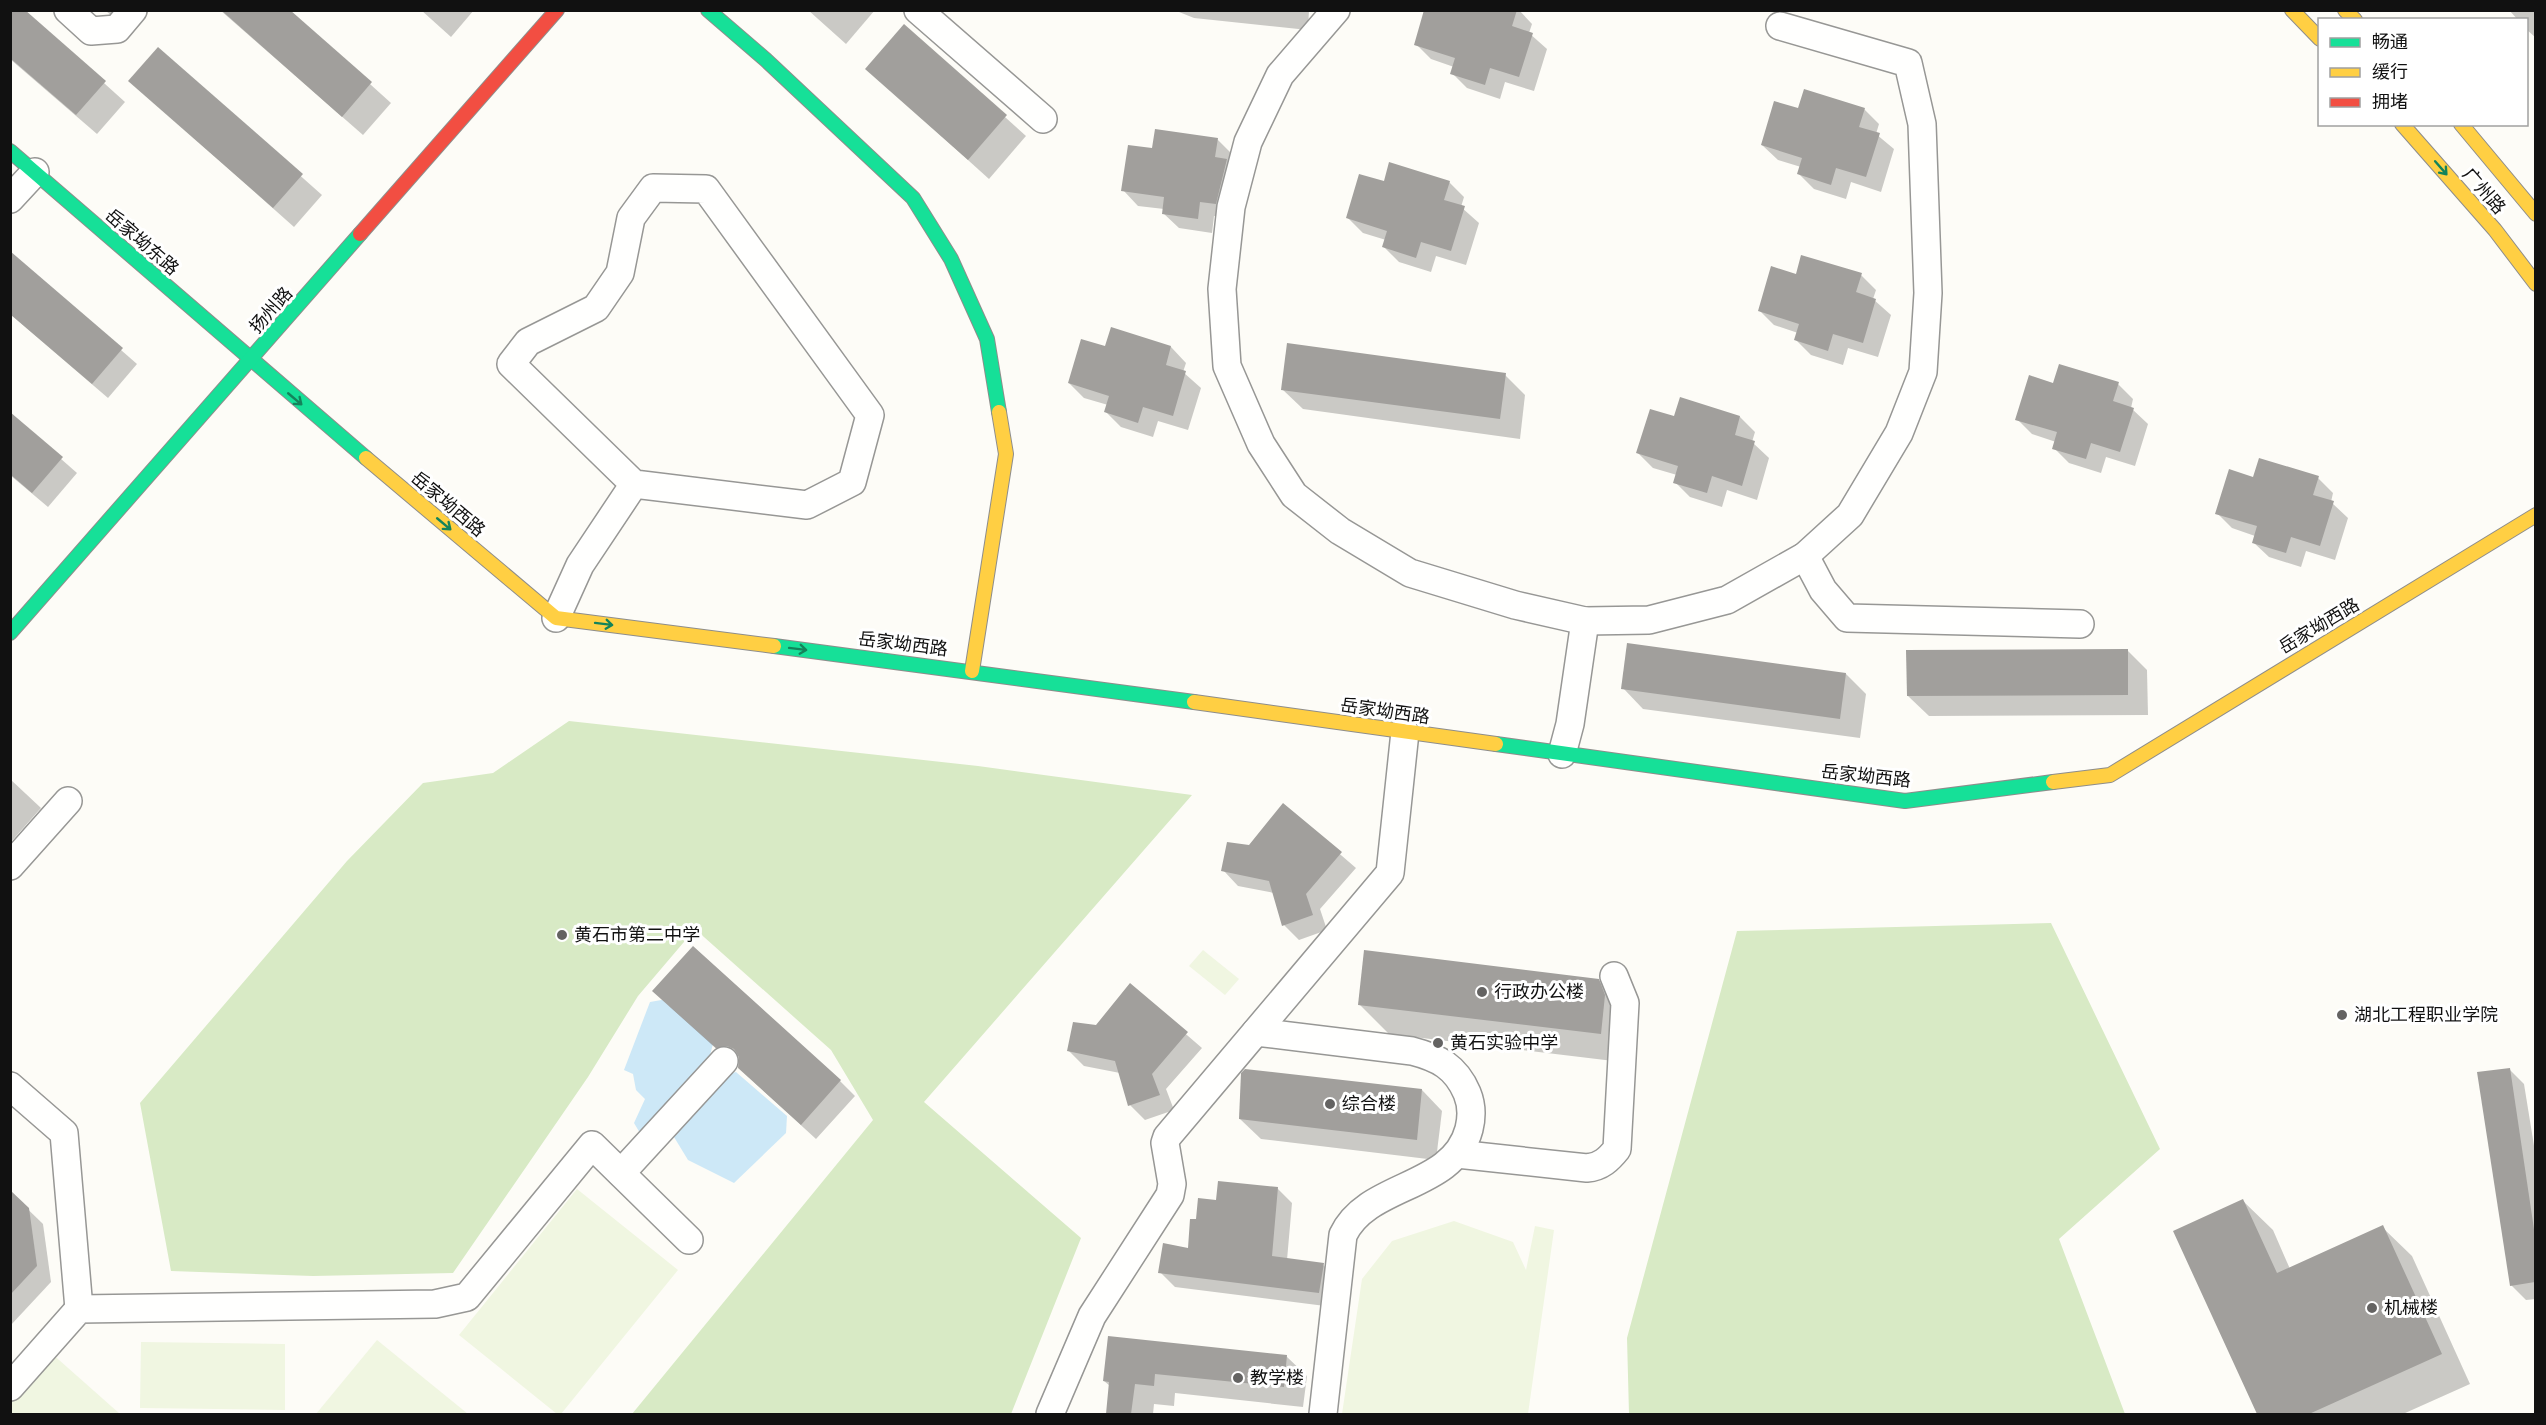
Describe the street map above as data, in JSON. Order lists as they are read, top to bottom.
{
  "streets": {
    "main road": [
      "广州路",
      "岳家坳东路",
      "扬州路",
      "岳家坳西路"
    ]
  },
  "crossings": [
    ["岳家坳东路", "扬州路"],
    ["岳家坳东路", "岳家坳西路"],
    ["扬州路", "岳家坳西路"]
  ],
  "places": [
    "黄石市第二中学",
    "行政办公楼",
    "湖北工程职业学院",
    "黄石实验中学",
    "综合楼",
    "机械楼",
    "教学楼"
  ],
  "legend": ["畅通", "缓行", "拥堵"]
}
